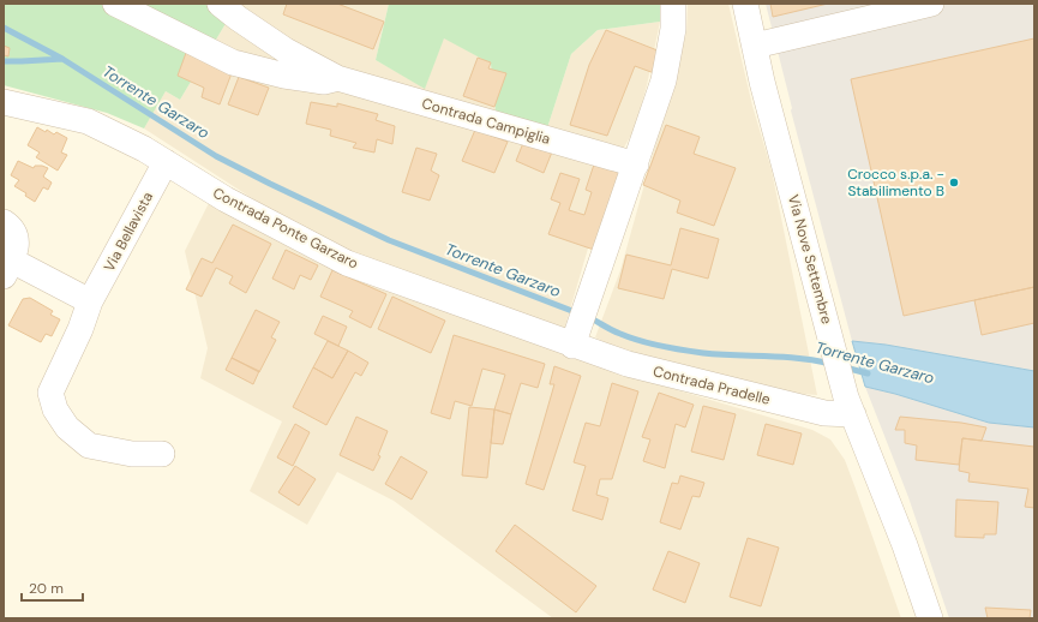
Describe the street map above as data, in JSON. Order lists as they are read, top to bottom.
{
  "streets": {
    "street": [
      "Contrada Campiglia",
      "Contrada Ponte Garzaro",
      "Via Bellavista",
      "Via Nove Settembre",
      "Contrada Pradelle"
    ]
  },
  "crossings": [
    ["Contrada Ponte Garzaro", "Via Bellavista"],
    ["Contrada Ponte Garzaro", "Contrada Pradelle"],
    ["Via Nove Settembre", "Contrada Pradelle"]
  ],
  "water": ["Torrente Garzaro"],
  "places": ["Crocco s.p.a. - Stabilimento B"],
  "scale_bar": "20 m"
}
